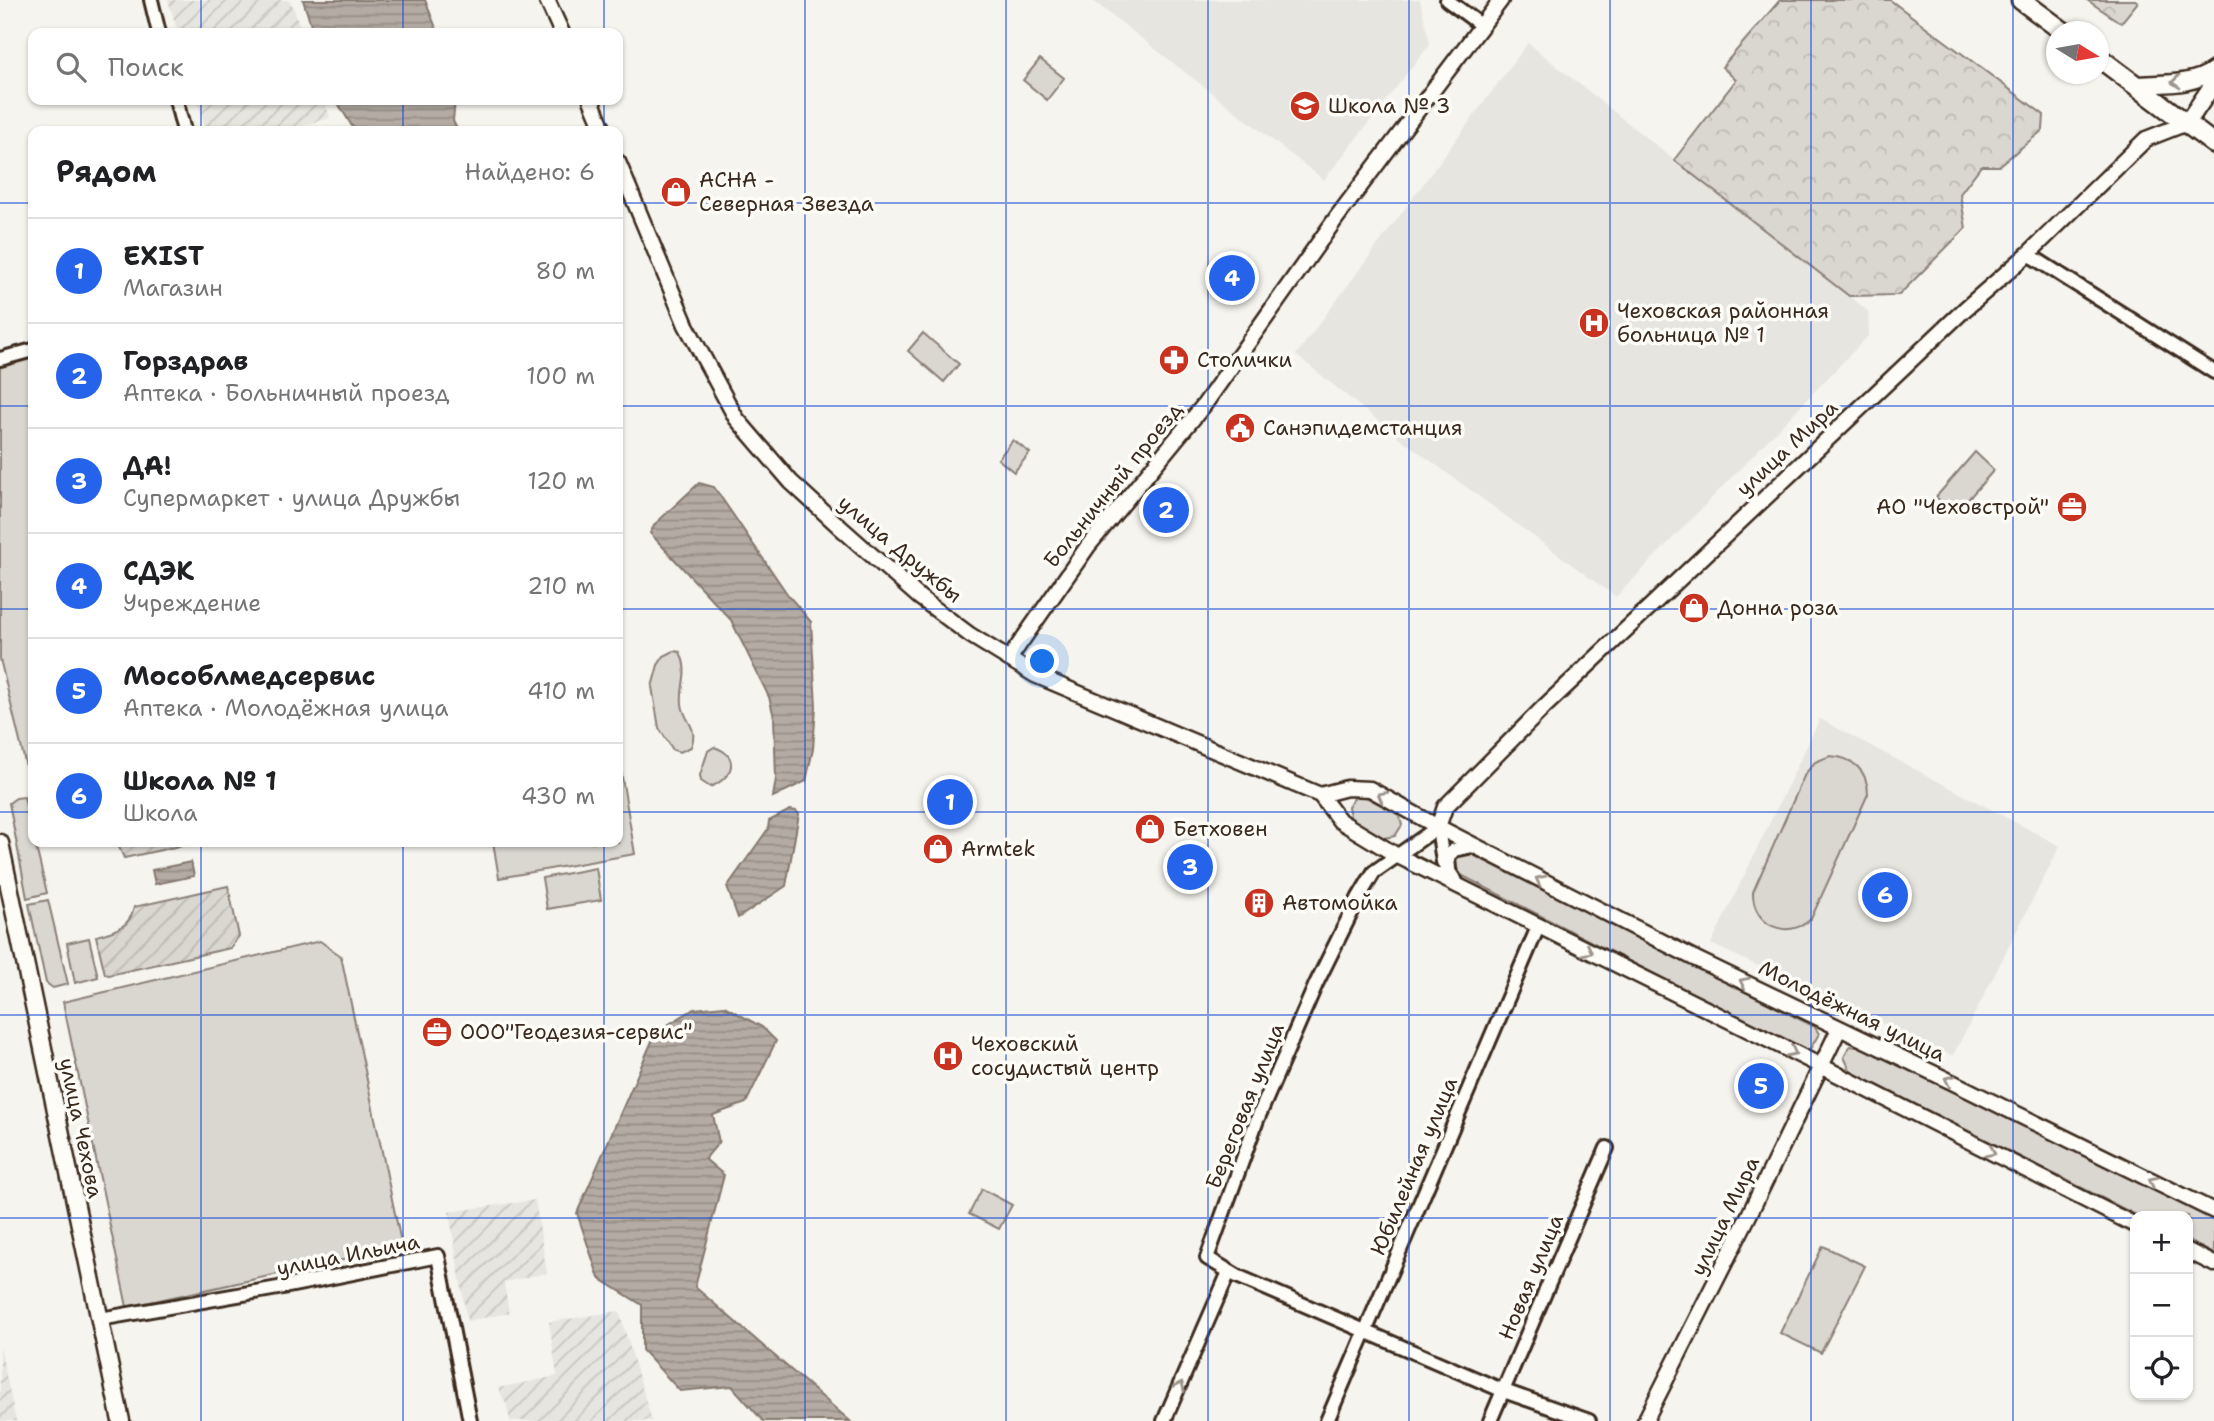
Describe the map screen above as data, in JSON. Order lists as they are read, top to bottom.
{
  "streets": {
    "main road": ["улица Чехова"],
    "street": [
      "улица Мира",
      "Больничный проезд",
      "улица Дружбы",
      "Молодёжная улица",
      "Береговая улица",
      "Юбилейная улица",
      "улица Ильича",
      "Новая улица"
    ]
  },
  "crossings": [
    ["улица Мира", "Молодёжная улица"],
    ["улица Мира", "Береговая улица"],
    ["Больничный проезд", "улица Дружбы"],
    ["улица Дружбы", "Береговая улица"],
    ["Молодёжная улица", "Береговая улица"],
    ["улица Чехова", "улица Ильича"]
  ],
  "places": {
    "school or university": ["Школа № 3"],
    "shop": [
      "АСНА - Северная Звезда",
      "Донна роза",
      "Бетховен",
      "Armtek"
    ],
    "hospital": ["Чеховская районная больница № 1", "Чеховский сосудистый центр"],
    "pharmacy": ["Столички"],
    "public building": ["Санэпидемстанция"],
    "office": ["АО \"Чеховстрой\"", "ООО\"Геодезия-сервис\""],
    "building": ["Автомойка"]
  },
  "north": "right",
  "page": {
    "search": "Поиск",
    "heading": ["Рядом", "Найдено: 6"],
    "list": [
      {
        "mark": "1",
        "name": "EXIST",
        "note": "Магазин",
        "value": "80 m"
      },
      {
        "mark": "2",
        "name": "Горздрав",
        "note": "Аптека · Больничный проезд",
        "value": "100 m"
      },
      {
        "mark": "3",
        "name": "ДА!",
        "note": "Супермаркет · улица Дружбы",
        "value": "120 m"
      },
      {
        "mark": "4",
        "name": "СДЭК",
        "note": "Учреждение",
        "value": "210 m"
      },
      {
        "mark": "5",
        "name": "Мособлмедсервис",
        "note": "Аптека · Молодёжная улица",
        "value": "410 m"
      },
      {
        "mark": "6",
        "name": "Школа № 1",
        "note": "Школа",
        "value": "430 m"
      }
    ],
    "pins": [
      "4",
      "2",
      "1",
      "3",
      "6",
      "5"
    ],
    "map_buttons": ["+", "−"]
  }
}
